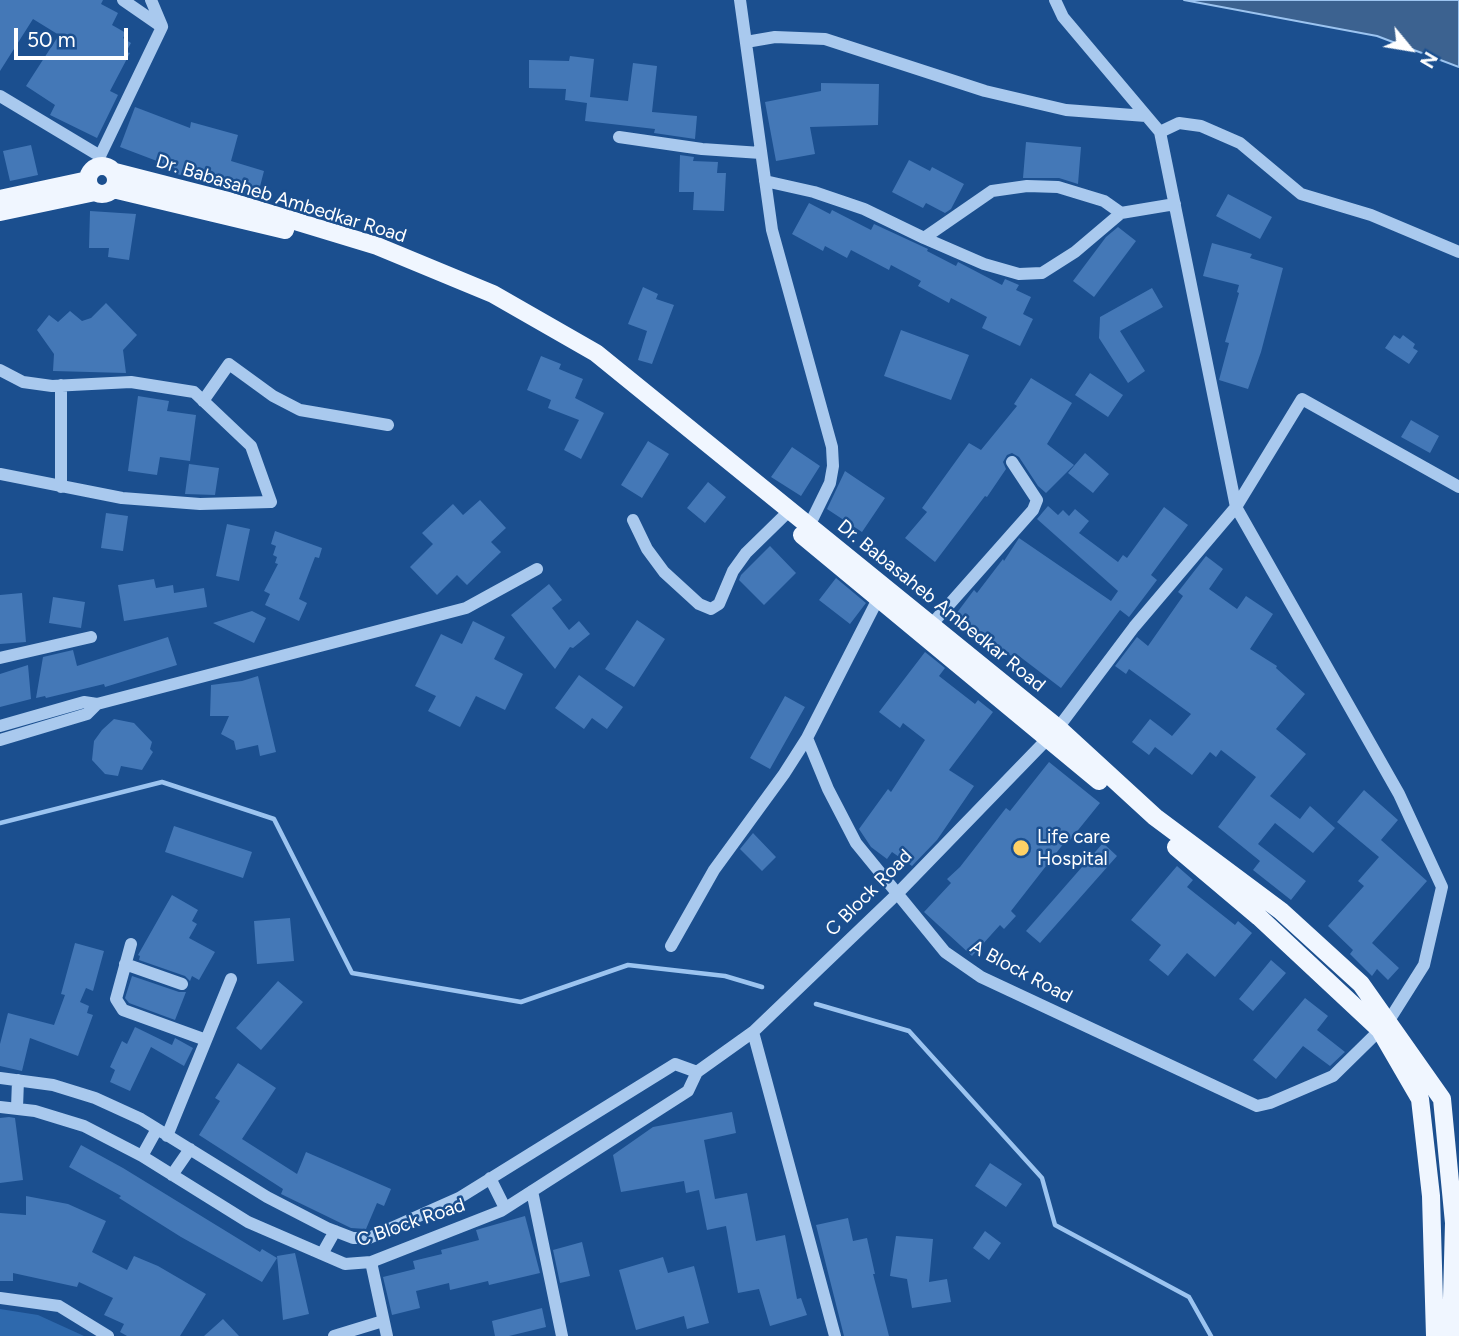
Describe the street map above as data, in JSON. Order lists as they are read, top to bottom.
{
  "streets": {
    "main road": ["Dr. Babasaheb Ambedkar Road"],
    "street": ["C Block Road", "A Block Road"]
  },
  "crossings": [
    ["Dr. Babasaheb Ambedkar Road", "C Block Road"],
    ["Dr. Babasaheb Ambedkar Road", "A Block Road"],
    ["C Block Road", "A Block Road"]
  ],
  "places": ["Life care Hospital"],
  "scale_bar": "50 m",
  "north": "bottom right"
}
